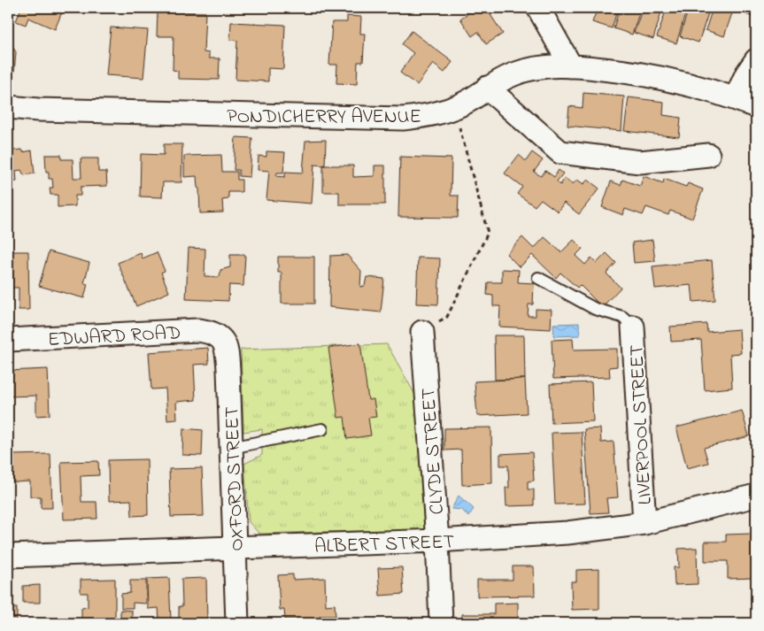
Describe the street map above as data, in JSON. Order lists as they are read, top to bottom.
{
  "streets": {
    "street": [
      "PONDICHERRY AVENUE",
      "EDWARD ROAD",
      "LIVERPOOL STREET",
      "CLYDE STREET",
      "OXFORD STREET",
      "ALBERT STREET"
    ]
  },
  "crossings": [
    ["EDWARD ROAD", "OXFORD STREET"],
    ["LIVERPOOL STREET", "ALBERT STREET"],
    ["CLYDE STREET", "ALBERT STREET"],
    ["OXFORD STREET", "ALBERT STREET"]
  ]
}
